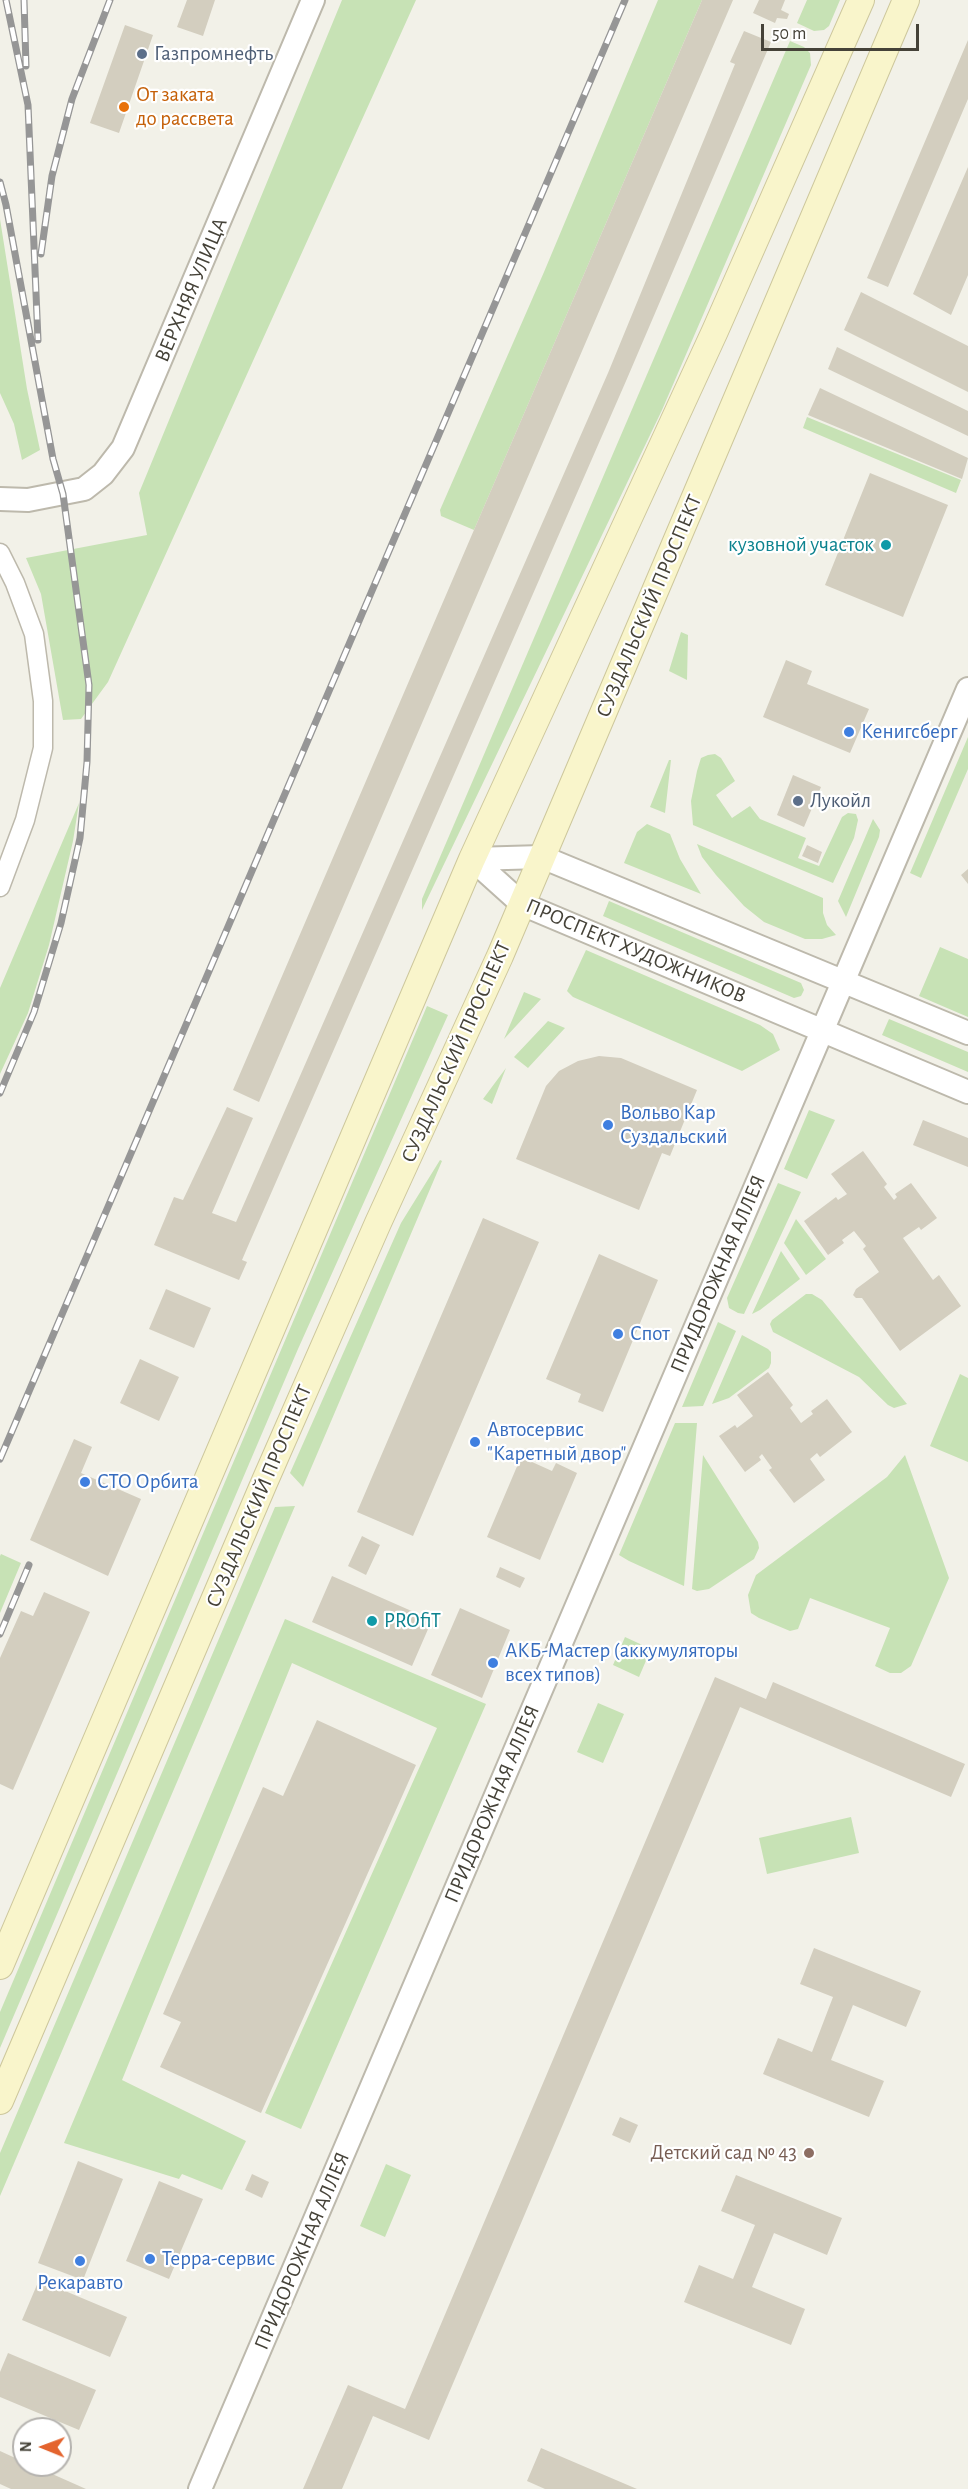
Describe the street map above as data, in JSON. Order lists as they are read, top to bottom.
{
  "streets": {
    "main road": ["СУЗДАЛЬСКИЙ ПРОСПЕКТ"],
    "street": ["ВЕРХНЯЯ УЛИЦА", "ПРОСПЕКТ ХУДОЖНИКОВ", "ПРИДОРОЖНАЯ АЛЛЕЯ"]
  },
  "crossings": [
    ["СУЗДАЛЬСКИЙ ПРОСПЕКТ", "ПРОСПЕКТ ХУДОЖНИКОВ"],
    ["ПРОСПЕКТ ХУДОЖНИКОВ", "ПРИДОРОЖНАЯ АЛЛЕЯ"]
  ],
  "places": [
    "Газпромнефть",
    "От заката до рассвета",
    "кузовной участок",
    "Кенигсберг",
    "Лукойл",
    "Вольво Кар Суздальский",
    "Спот",
    "Автосервис \"Каретный двор\"",
    "СТО Орбита",
    "PROfiT",
    "АКБ-Мастер (аккумуляторы всех типов)",
    "Детский сад № 43",
    "Терра-сервис",
    "Рекаравто"
  ],
  "scale_bar": "50 m",
  "north": "left"
}
